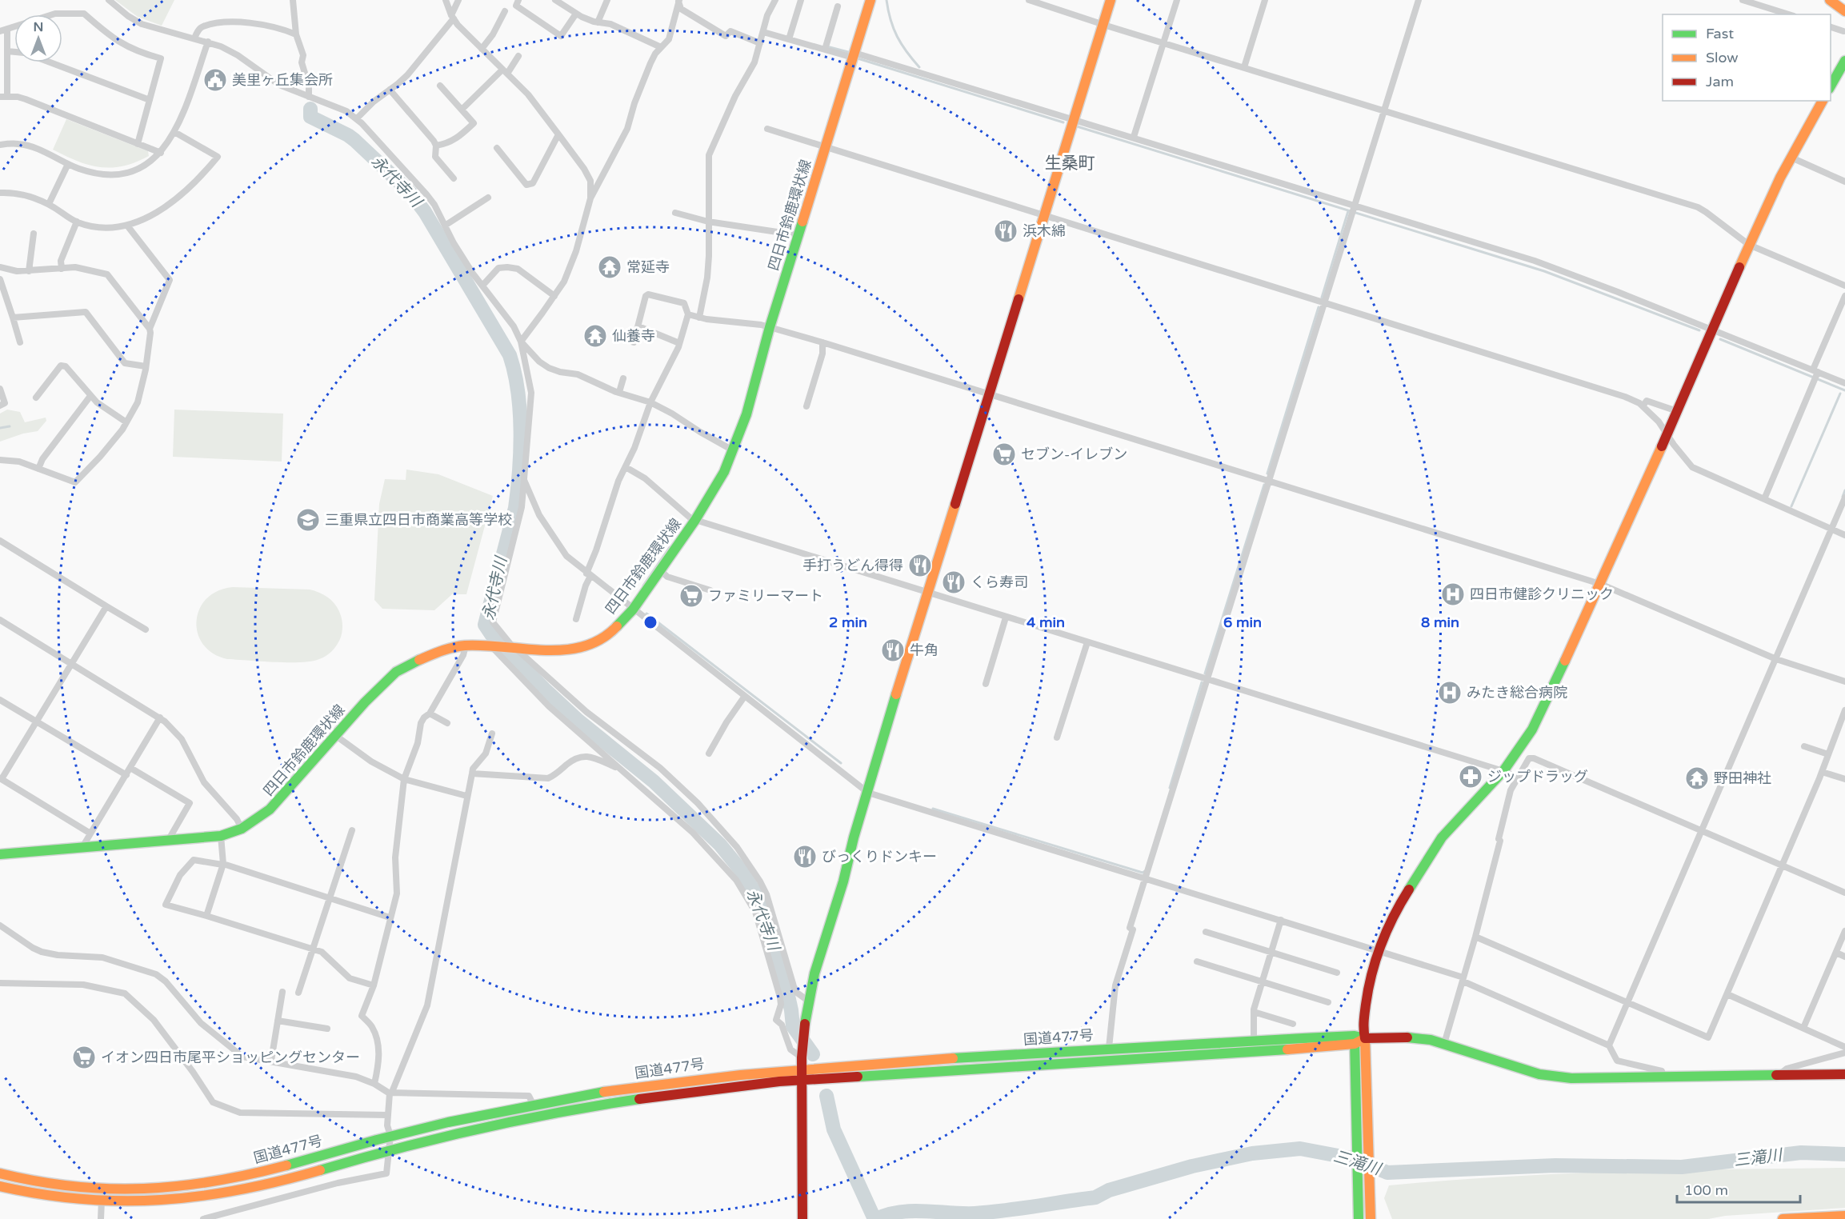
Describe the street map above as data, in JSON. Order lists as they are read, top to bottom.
{
  "streets": {
    "main road": ["四日市鈴鹿環状線", "国道477号"]
  },
  "districts": ["生桑町"],
  "water": ["永代寺川", "三滝川"],
  "places": {
    "public building": ["美里ヶ丘集会所"],
    "restaurant": [
      "浜木綿",
      "手打うどん得得",
      "くら寿司",
      "牛角",
      "びっくりドンキー"
    ],
    "temple": ["常延寺", "仙養寺", "野田神社"],
    "supermarket": ["セブン-イレブン", "ファミリーマート", "イオン四日市尾平ショッピングセンター"],
    "school or university": ["三重県立四日市商業高等学校"],
    "hospital": ["四日市健診クリニック", "みたき総合病院"],
    "pharmacy": ["ジップドラッグ"]
  },
  "legend": ["Fast", "Slow", "Jam"],
  "scale_bar": "100 m",
  "north": "top",
  "rings": [
    "2 min",
    "4 min",
    "6 min",
    "8 min"
  ]
}
